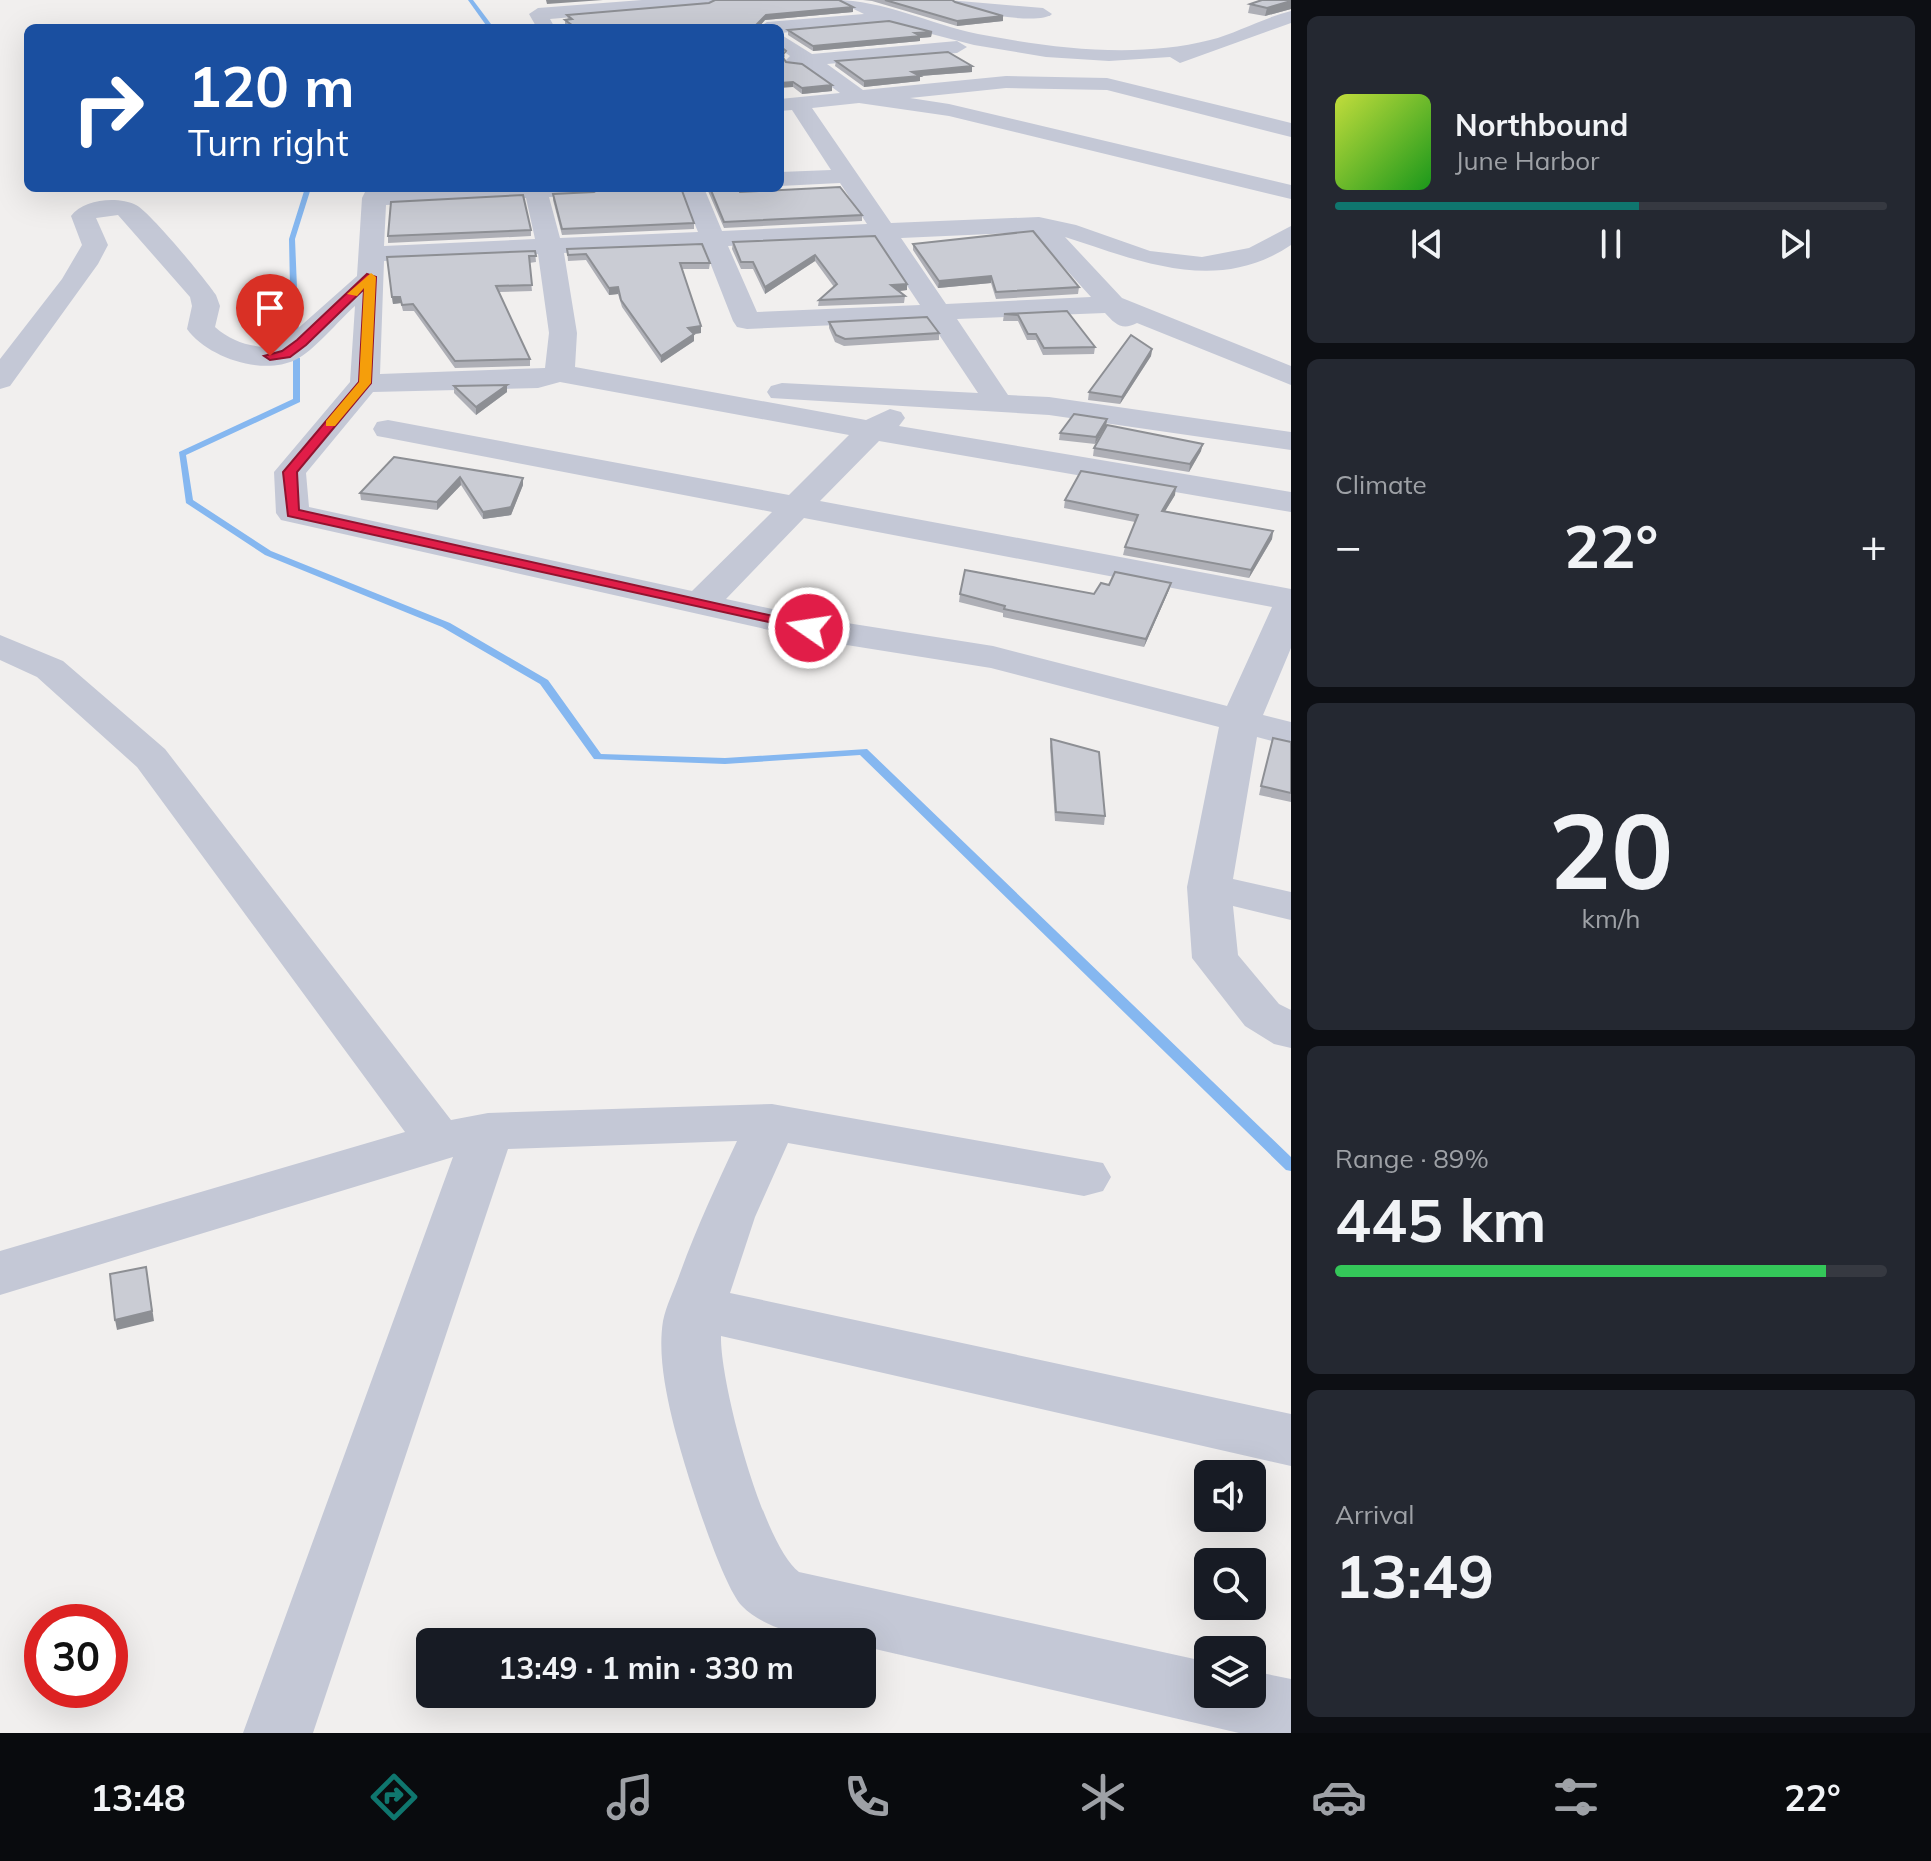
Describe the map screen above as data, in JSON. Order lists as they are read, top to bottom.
{
  "page": {
    "turn": ["120 m", "Turn right"],
    "song": ["Northbound", "June Harbor"],
    "tile": [
      "Climate",
      ["20", "km/h"],
      ["Range · 89%", "445 km"],
      ["Arrival", "13:49"]
    ],
    "heat": ["−", "22°", "+"],
    "limit": "30",
    "trip": "13:49 · 1 min · 330 m",
    "tabs": ["13:48", "22°"]
  }
}
